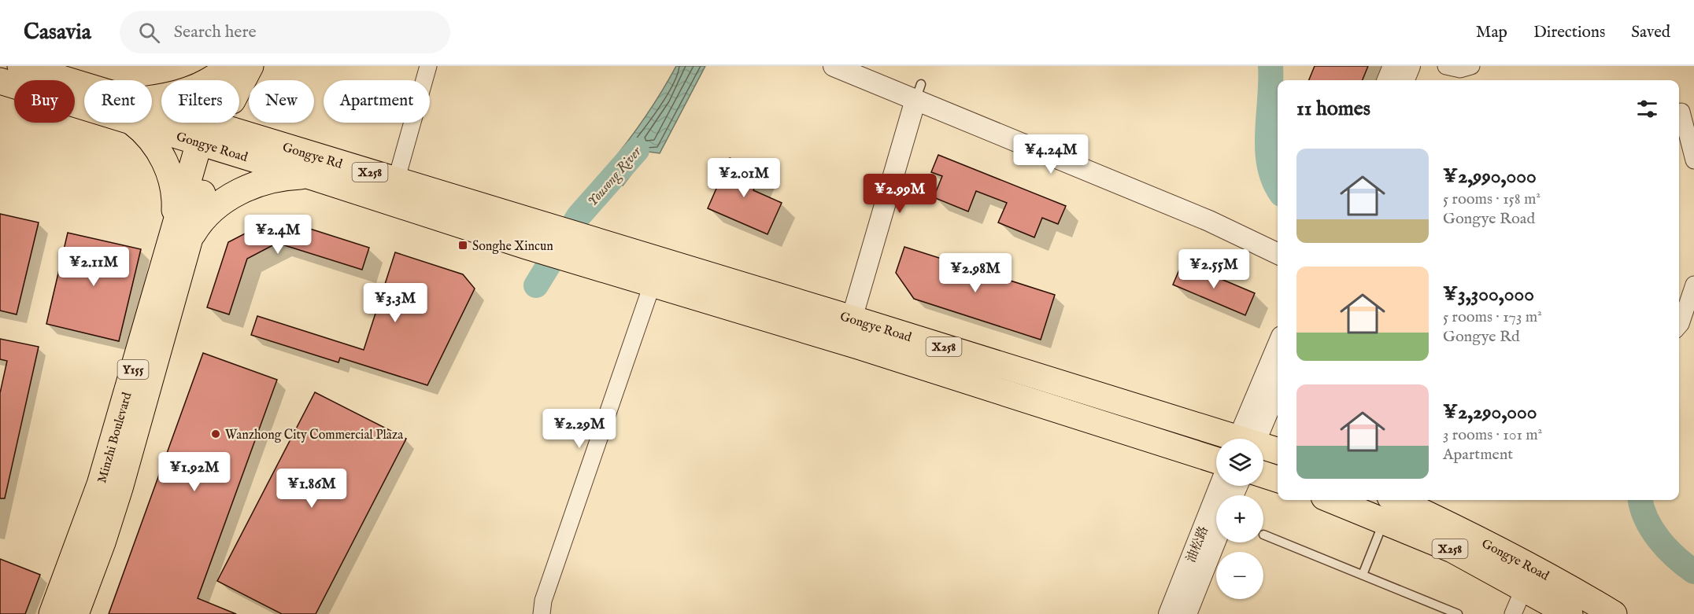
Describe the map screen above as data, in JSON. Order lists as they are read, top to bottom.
{
  "streets": {
    "main road": [
      "Gongye Road",
      "Gongye Rd",
      "X258",
      "Y155",
      "Minzhi Boulevard"
    ],
    "street": ["油松路"]
  },
  "crossings": [
    ["Gongye Road", "Gongye Rd"],
    ["Gongye Road", "Minzhi Boulevard"],
    ["Gongye Rd", "Minzhi Boulevard"]
  ],
  "water": ["Yousong River"],
  "places": {
    "transit": ["Songhe Xincun"],
    "other": ["Wanzhong City Commercial Plaza"]
  },
  "page": {
    "header": "Casavia",
    "search": "Search here",
    "nav": ["Map", "Directions", "Saved"],
    "chip": [
      "Buy",
      "Rent",
      "Filters",
      "New",
      "Apartment"
    ],
    "heading": "11 homes",
    "price": [
      "¥4.24M",
      "¥2.01M",
      "¥2.99M",
      "¥2.4M",
      "¥2.11M",
      "¥2.55M",
      "¥2.98M",
      "¥3.3M",
      "¥2.29M",
      "¥1.92M",
      "¥1.86M"
    ],
    "list": [
      {
        "name": "¥2,990,000",
        "note": "5 rooms · 158 m² · Gongye Road"
      },
      {
        "name": "¥3,300,000",
        "note": "5 rooms · 173 m² · Gongye Rd"
      },
      {
        "name": "¥2,290,000",
        "note": "3 rooms · 101 m² · Apartment"
      }
    ],
    "map_buttons": ["+", "−"]
  }
}
